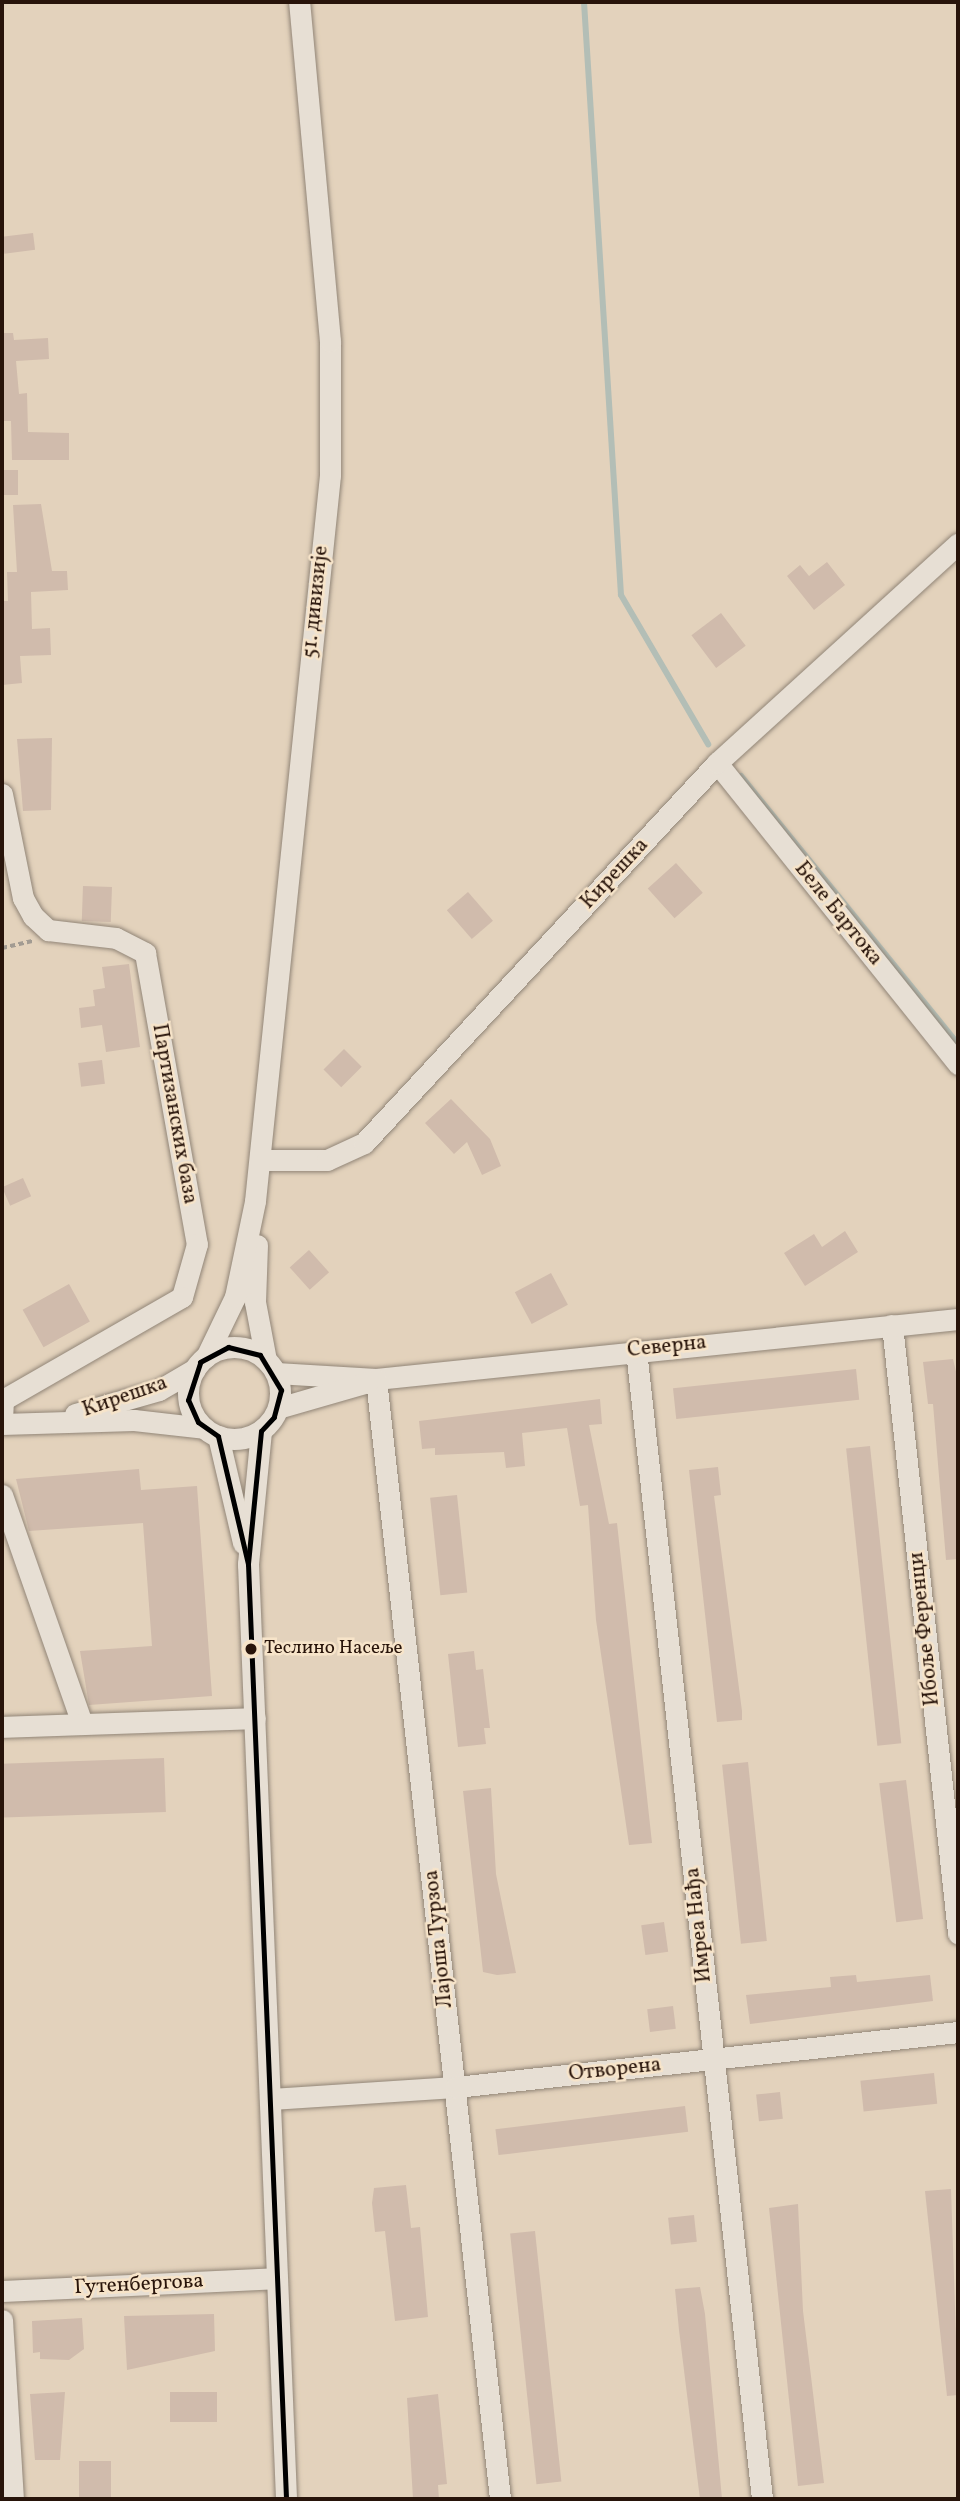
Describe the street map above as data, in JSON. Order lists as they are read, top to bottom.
{
  "streets": {
    "street": [
      "51. дивизије",
      "Кирешка",
      "Беле Бартока",
      "Партизанских база",
      "Северна",
      "Ибоље Ференци",
      "Имреа Нађа",
      "Лајоша Турзоа",
      "Отворена",
      "Гутенбергова"
    ]
  },
  "crossings": [
    ["51. дивизије", "Кирешка"],
    ["51. дивизије", "Северна"],
    ["Кирешка", "Беле Бартока"],
    ["Кирешка", "Северна"],
    ["Северна", "Ибоље Ференци"],
    ["Северна", "Имреа Нађа"],
    ["Северна", "Лајоша Турзоа"],
    ["Имреа Нађа", "Отворена"],
    ["Лајоша Турзоа", "Отворена"]
  ],
  "places": ["Теслино Насеље"]
}
